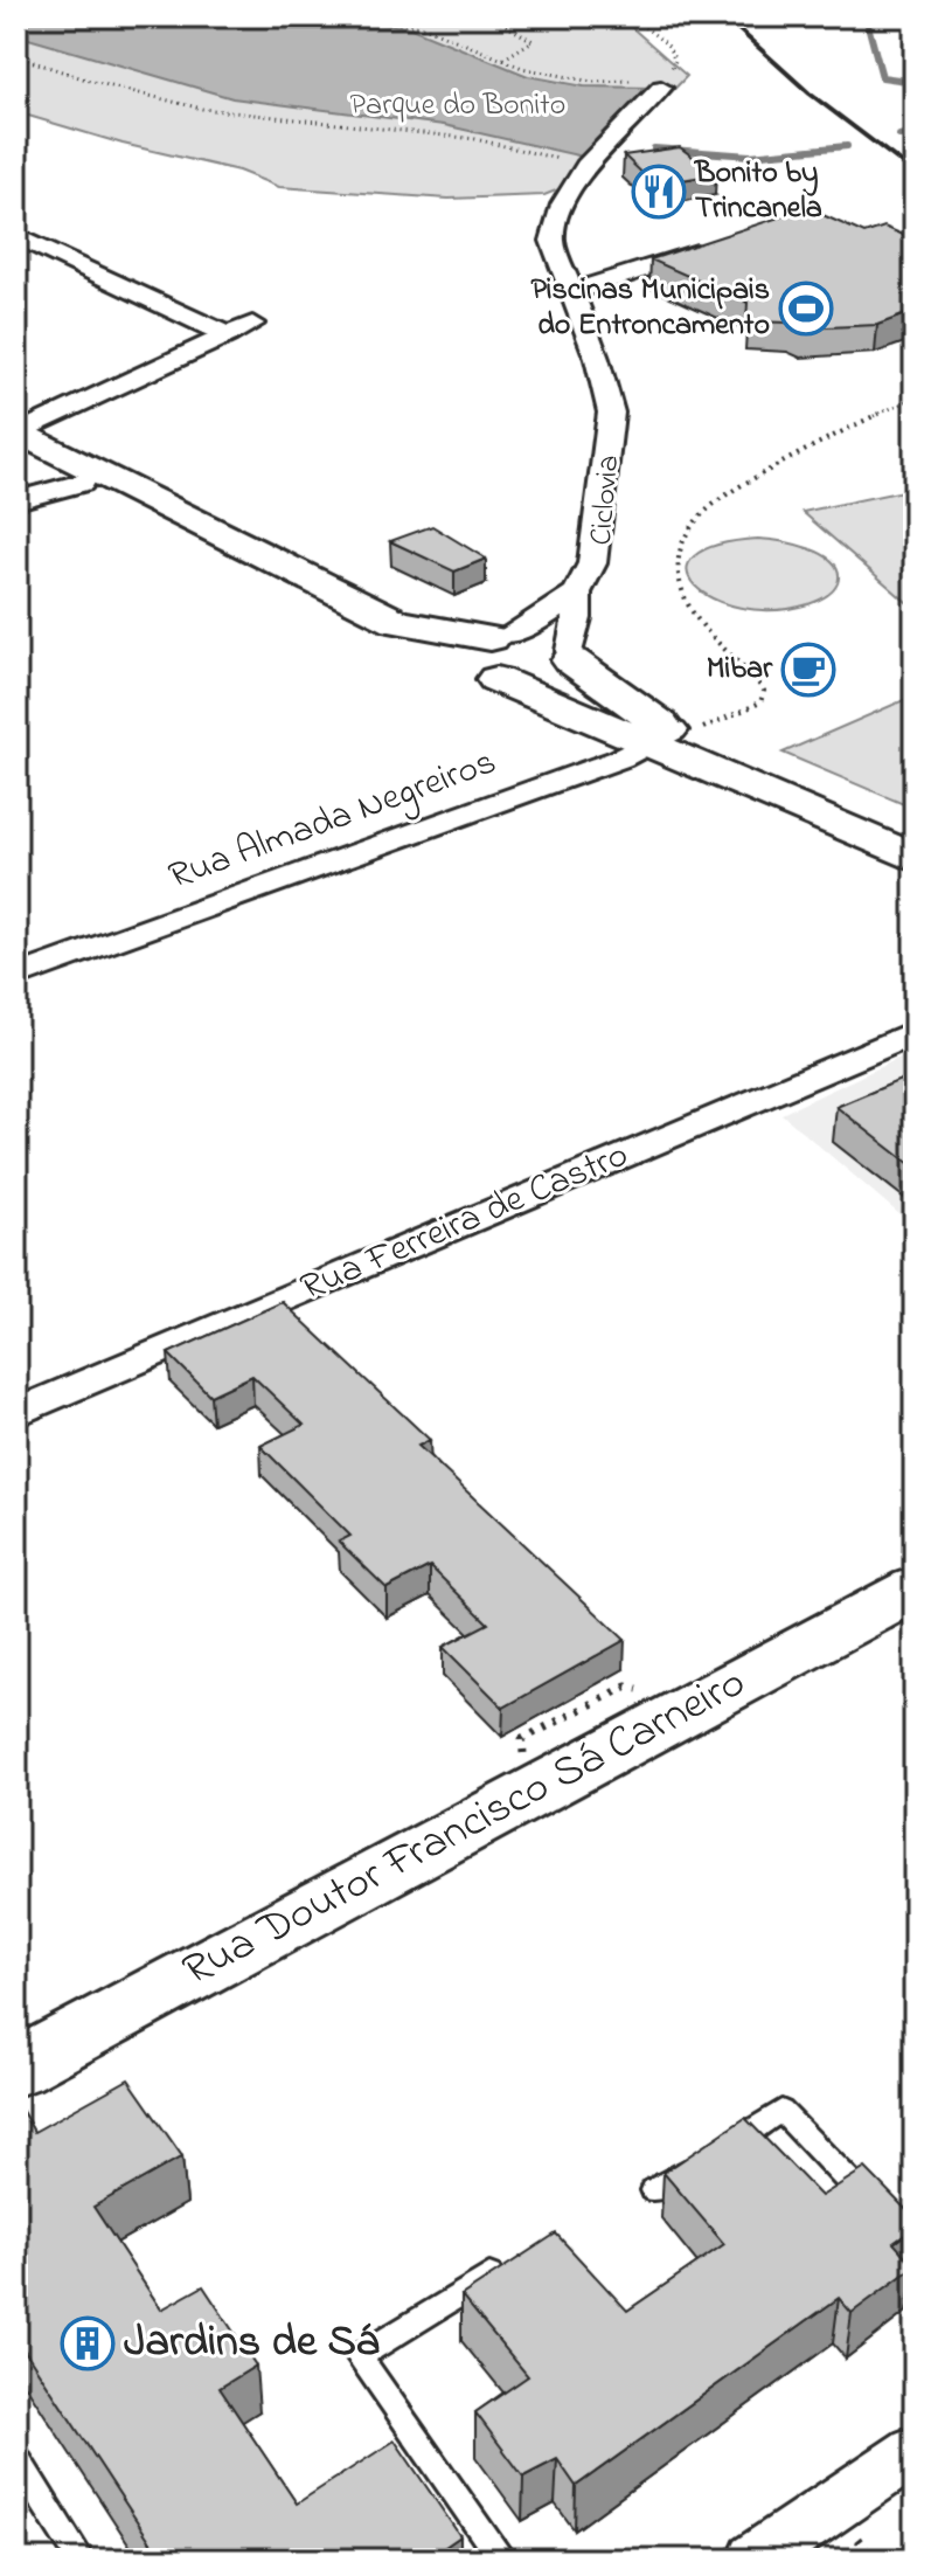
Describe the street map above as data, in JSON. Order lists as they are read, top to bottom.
{
  "streets": {
    "street": ["Rua Almada Negreiros", "Rua Ferreira de Castro", "Rua Doutor Francisco Sá Carneiro"]
  },
  "parks": ["Parque do Bonito"],
  "places": {
    "restaurant": ["Bonito by Trincanela"],
    "sports": ["Piscinas Municipais do Entroncamento"],
    "cafe": ["Mibar"],
    "building": ["Jardins de Sá"]
  }
}
